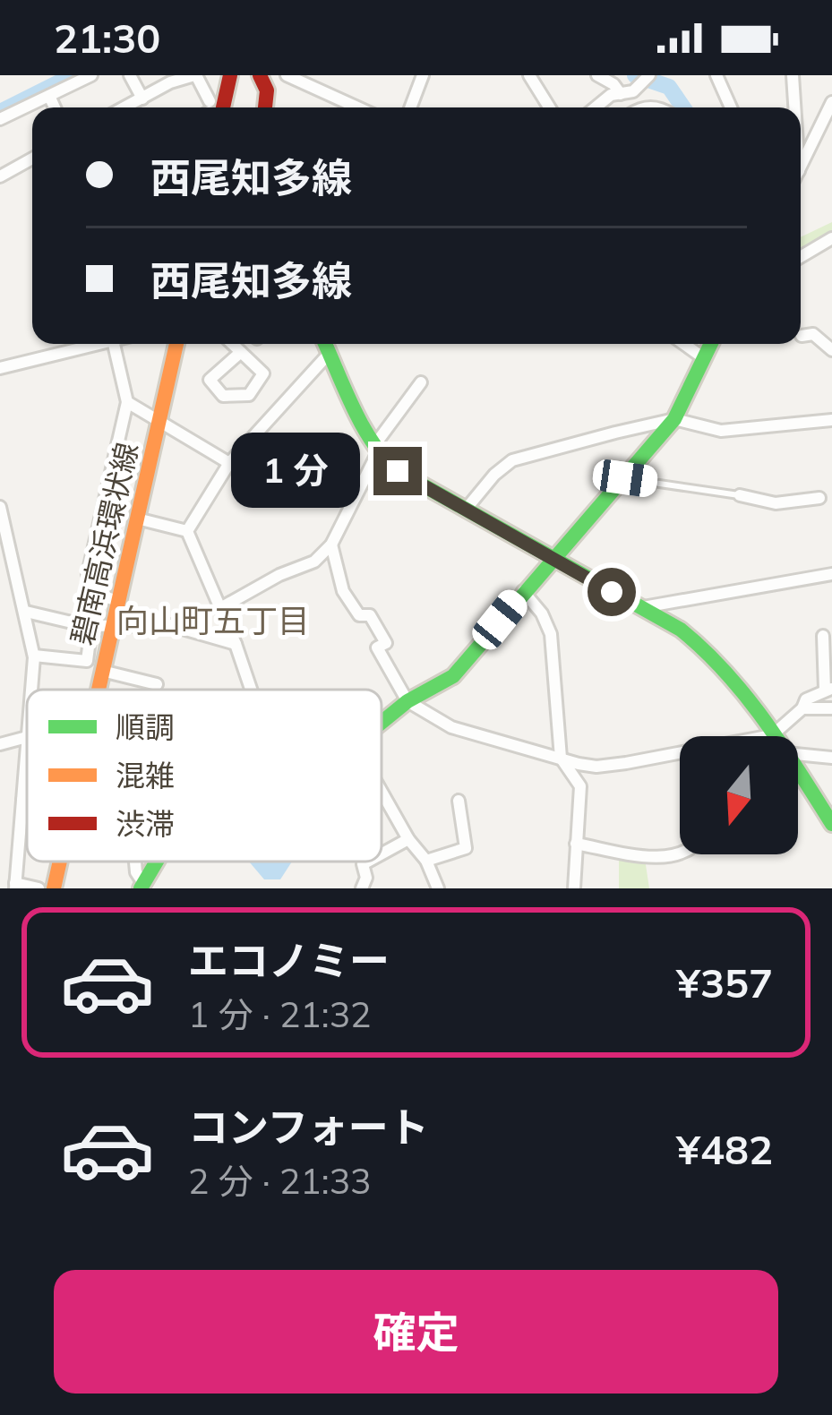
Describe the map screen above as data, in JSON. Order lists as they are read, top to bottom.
{
  "streets": {
    "main road": ["碧南高浜環状線"]
  },
  "districts": ["向山町五丁目"],
  "legend": ["順調", "混雑", "渋滞"],
  "north": "bottom",
  "page": {
    "status": "21:30",
    "banner": ["西尾知多線", "西尾知多線"],
    "bubble": "1 分",
    "list": [
      {
        "name": "エコノミー",
        "note": "1 分 · 21:32",
        "value": "¥357"
      },
      {
        "name": "コンフォート",
        "note": "2 分 · 21:33",
        "value": "¥482"
      }
    ],
    "buttons": "確定"
  }
}
